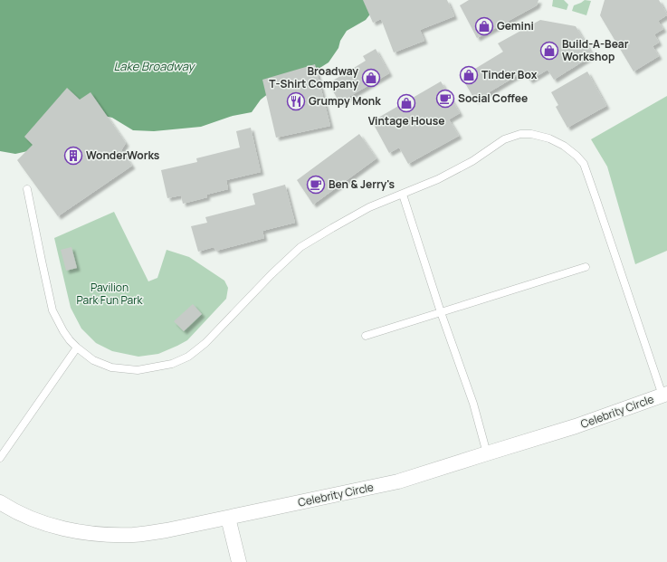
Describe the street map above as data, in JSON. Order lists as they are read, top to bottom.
{
  "streets": {
    "street": ["Celebrity Circle"]
  },
  "water": ["Lake Broadway"],
  "parks": ["Pavilion Park Fun Park"],
  "places": {
    "shop": [
      "Gemini",
      "Build-A-Bear Workshop",
      "Tinder Box",
      "Broadway T-Shirt Company",
      "Vintage House"
    ],
    "cafe": ["Social Coffee", "Ben & Jerry's"],
    "restaurant": ["Grumpy Monk"],
    "building": ["WonderWorks"]
  }
}
